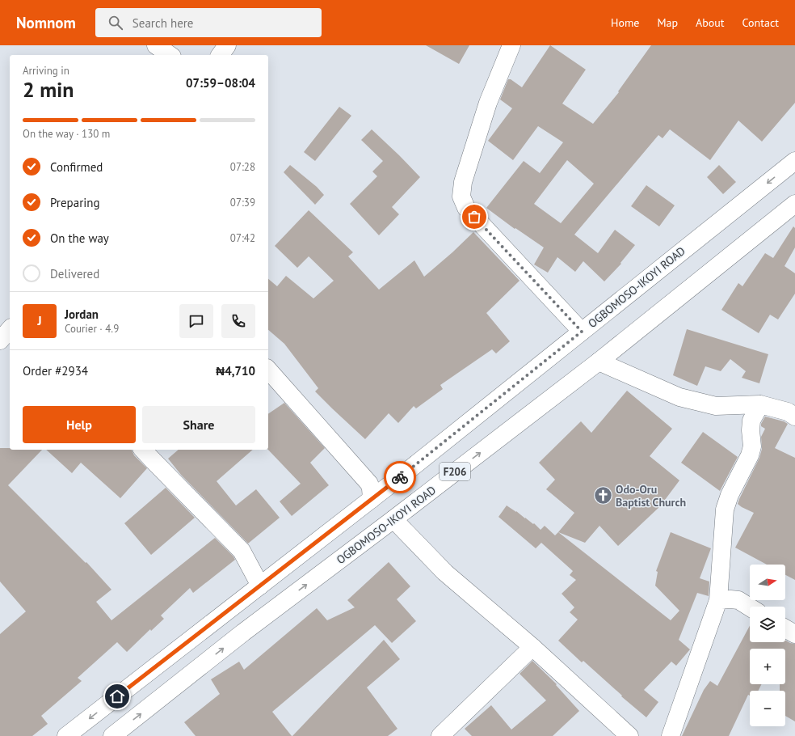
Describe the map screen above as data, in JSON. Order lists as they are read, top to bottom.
{
  "streets": {
    "street": ["OGBOMOSO-IKOYI ROAD", "F206"]
  },
  "places": {
    "church": ["Odo-Oru Baptist Church"]
  },
  "north": "right",
  "page": {
    "header": "Nomnom",
    "search": "Search here",
    "nav": [
      "Home",
      "Map",
      "About",
      "Contact"
    ],
    "heading": ["2 min", "Arriving in", "07:59–08:04"],
    "panel": [
      "Jordan",
      "Courier · 4.9",
      "Order #2934",
      "₦4,710"
    ],
    "bar": "On the way · 130 m",
    "list": [
      ["Confirmed", "07:28"],
      ["Preparing", "07:39"],
      ["On the way", "07:42"],
      "Delivered"
    ],
    "round": "J",
    "buttons": ["Help", "Share"],
    "map_buttons": ["+", "−"]
  }
}
